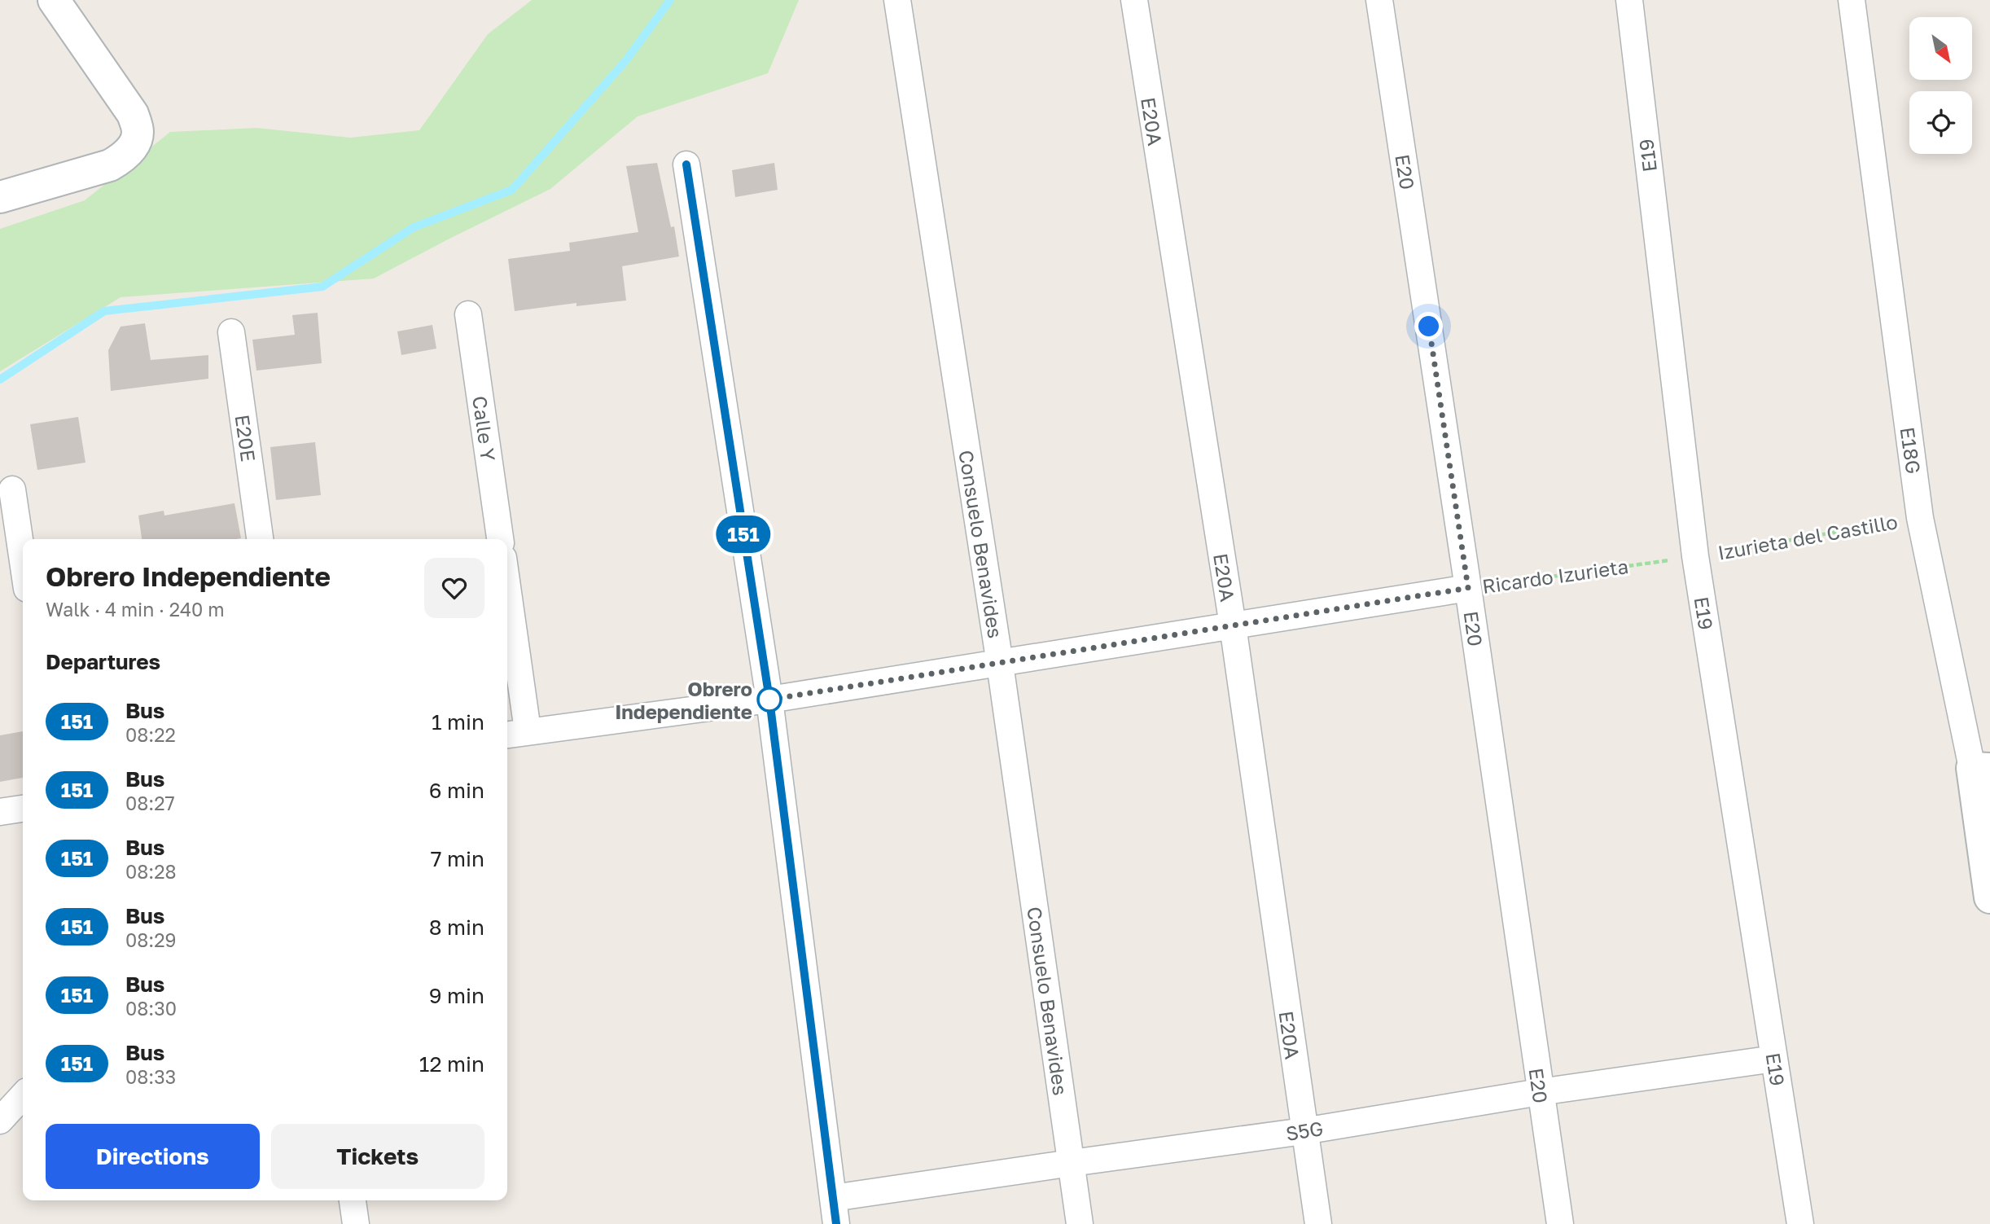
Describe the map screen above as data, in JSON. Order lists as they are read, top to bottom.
{
  "streets": {
    "street": [
      "E20A",
      "E19",
      "E20",
      "Calle Y",
      "E20E",
      "E18G",
      "Consuelo Benavides",
      "Ricardo Izurieta",
      "S5G"
    ],
    "path": ["Izurieta del Castillo"]
  },
  "crossings": [
    ["E20A", "Ricardo Izurieta"],
    ["E20A", "S5G"],
    ["E19", "Izurieta del Castillo"],
    ["E19", "Ricardo Izurieta"],
    ["E19", "S5G"],
    ["E20", "Ricardo Izurieta"],
    ["E20", "S5G"],
    ["E18G", "Izurieta del Castillo"],
    ["Izurieta del Castillo", "Ricardo Izurieta"],
    ["Consuelo Benavides", "Ricardo Izurieta"],
    ["Consuelo Benavides", "S5G"]
  ],
  "places": ["Obrero Independiente"],
  "lines": ["bus line 151"],
  "north": "bottom right",
  "page": {
    "on_map": "151",
    "heading": [
      ["Obrero Independiente", "Walk · 4 min · 240 m"],
      "Departures"
    ],
    "list": [
      {
        "mark": "151",
        "name": "Bus",
        "note": "08:22",
        "value": "1 min"
      },
      {
        "mark": "151",
        "name": "Bus",
        "note": "08:27",
        "value": "6 min"
      },
      {
        "mark": "151",
        "name": "Bus",
        "note": "08:28",
        "value": "7 min"
      },
      {
        "mark": "151",
        "name": "Bus",
        "note": "08:29",
        "value": "8 min"
      },
      {
        "mark": "151",
        "name": "Bus",
        "note": "08:30",
        "value": "9 min"
      },
      {
        "mark": "151",
        "name": "Bus",
        "note": "08:33",
        "value": "12 min"
      }
    ],
    "buttons": ["Directions", "Tickets"]
  }
}
